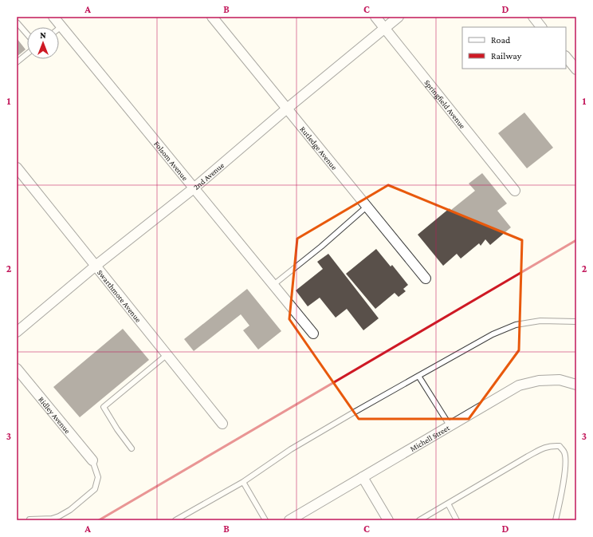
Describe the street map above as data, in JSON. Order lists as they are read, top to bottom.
{
  "streets": {
    "street": [
      "Springfield Avenue",
      "Rutledge Avenue",
      "Folsom Avenue",
      "2nd Avenue",
      "Swarthmore Avenue",
      "Ridley Avenue",
      "Michell Street"
    ]
  },
  "crossings": [
    ["Springfield Avenue", "2nd Avenue"],
    ["Rutledge Avenue", "2nd Avenue"],
    ["Folsom Avenue", "2nd Avenue"],
    ["2nd Avenue", "Swarthmore Avenue"]
  ],
  "legend": ["Road", "Railway"],
  "north": "top",
  "grid": {
    "columns": [
      "A",
      "B",
      "C",
      "D"
    ],
    "rows": ["1", "2", "3"]
  }
}
